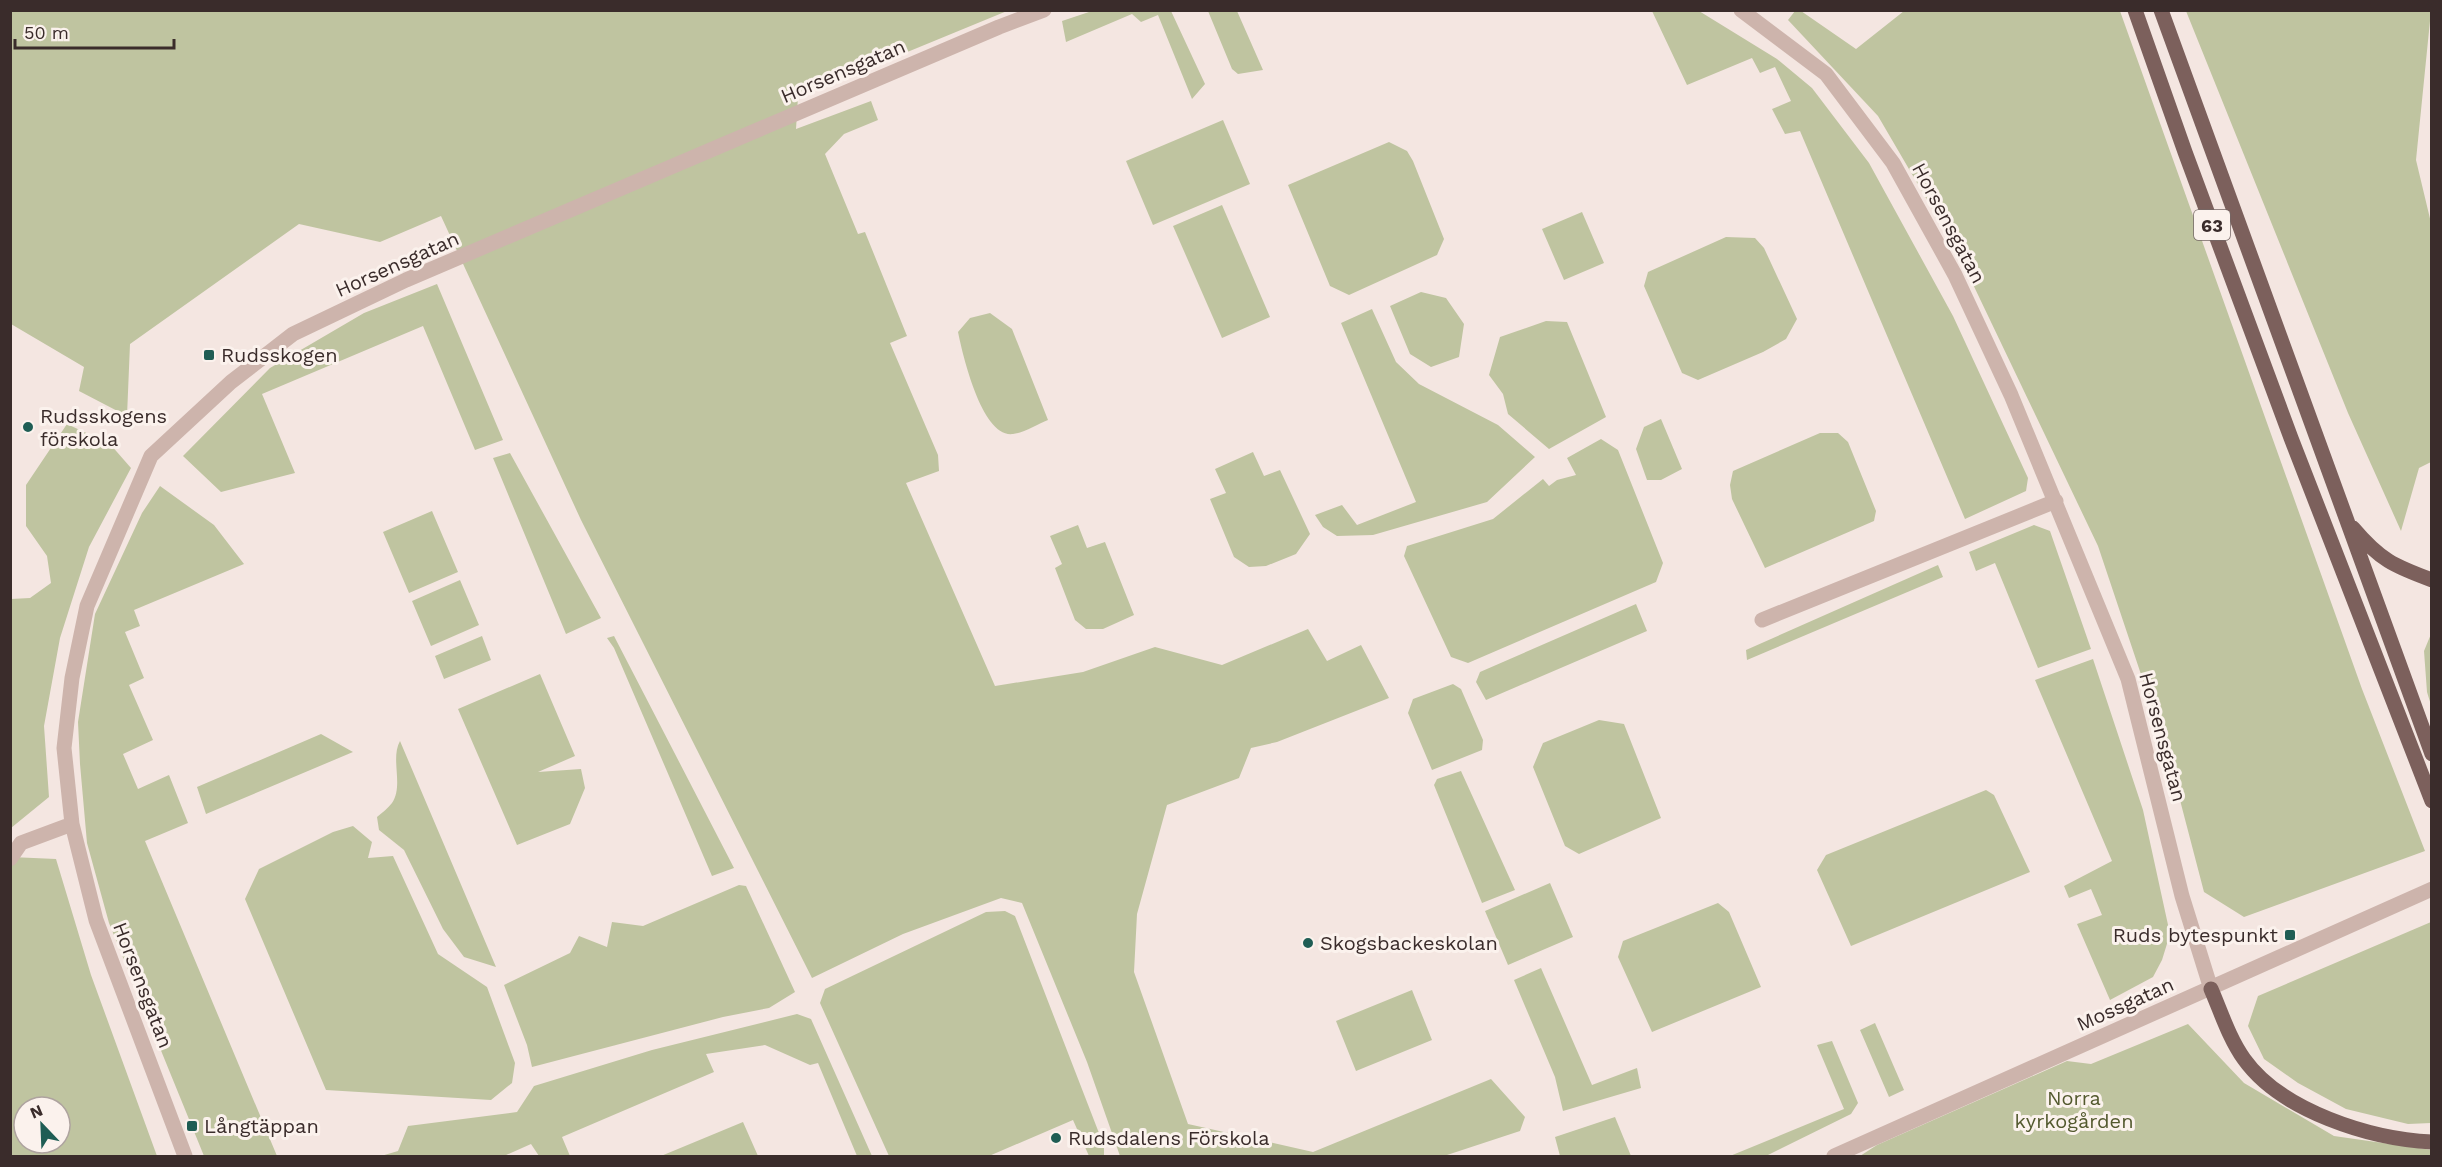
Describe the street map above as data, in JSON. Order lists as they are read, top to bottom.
{
  "streets": {
    "main road": ["63"],
    "street": ["Horsensgatan", "Mossgatan"]
  },
  "crossings": [
    ["Horsensgatan", "Mossgatan"]
  ],
  "parks": ["Norra kyrkogården"],
  "places": {
    "transit": ["Rudsskogen", "Ruds bytespunkt", "Långtäppan"],
    "other": ["Rudsskogens förskola", "Skogsbackeskolan", "Rudsdalens Förskola"]
  },
  "scale_bar": "50 m",
  "north": "top left"
}
